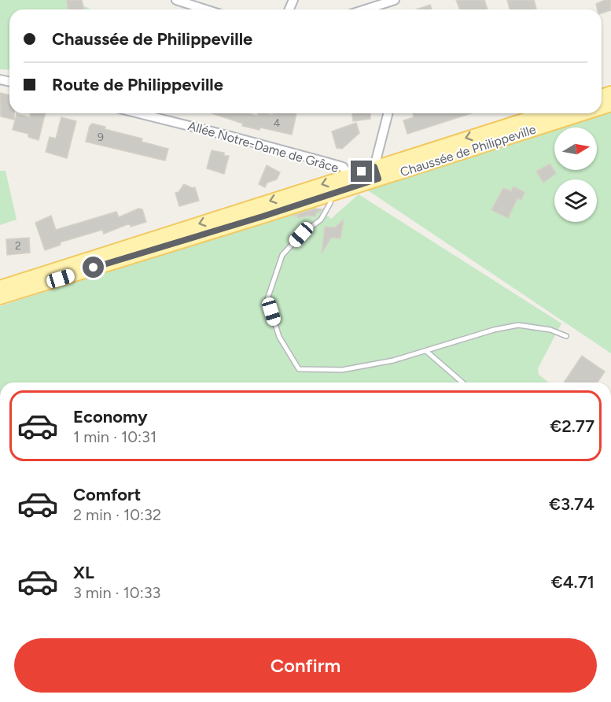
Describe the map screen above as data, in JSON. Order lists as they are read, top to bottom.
{
  "streets": {
    "main road": ["Chaussée de Philippeville"],
    "street": ["Allée Notre-Dame de Grâce"]
  },
  "crossings": [
    ["Allée Notre-Dame de Grâce", "Chaussée de Philippeville"]
  ],
  "house_numbers": ["4", "9", "2"],
  "north": "right",
  "page": {
    "banner": ["Chaussée de Philippeville", "Route de Philippeville"],
    "list": [
      {
        "name": "Economy",
        "note": "1 min · 10:31",
        "value": "€2.77"
      },
      {
        "name": "Comfort",
        "note": "2 min · 10:32",
        "value": "€3.74"
      },
      {
        "name": "XL",
        "note": "3 min · 10:33",
        "value": "€4.71"
      }
    ],
    "buttons": "Confirm"
  }
}
